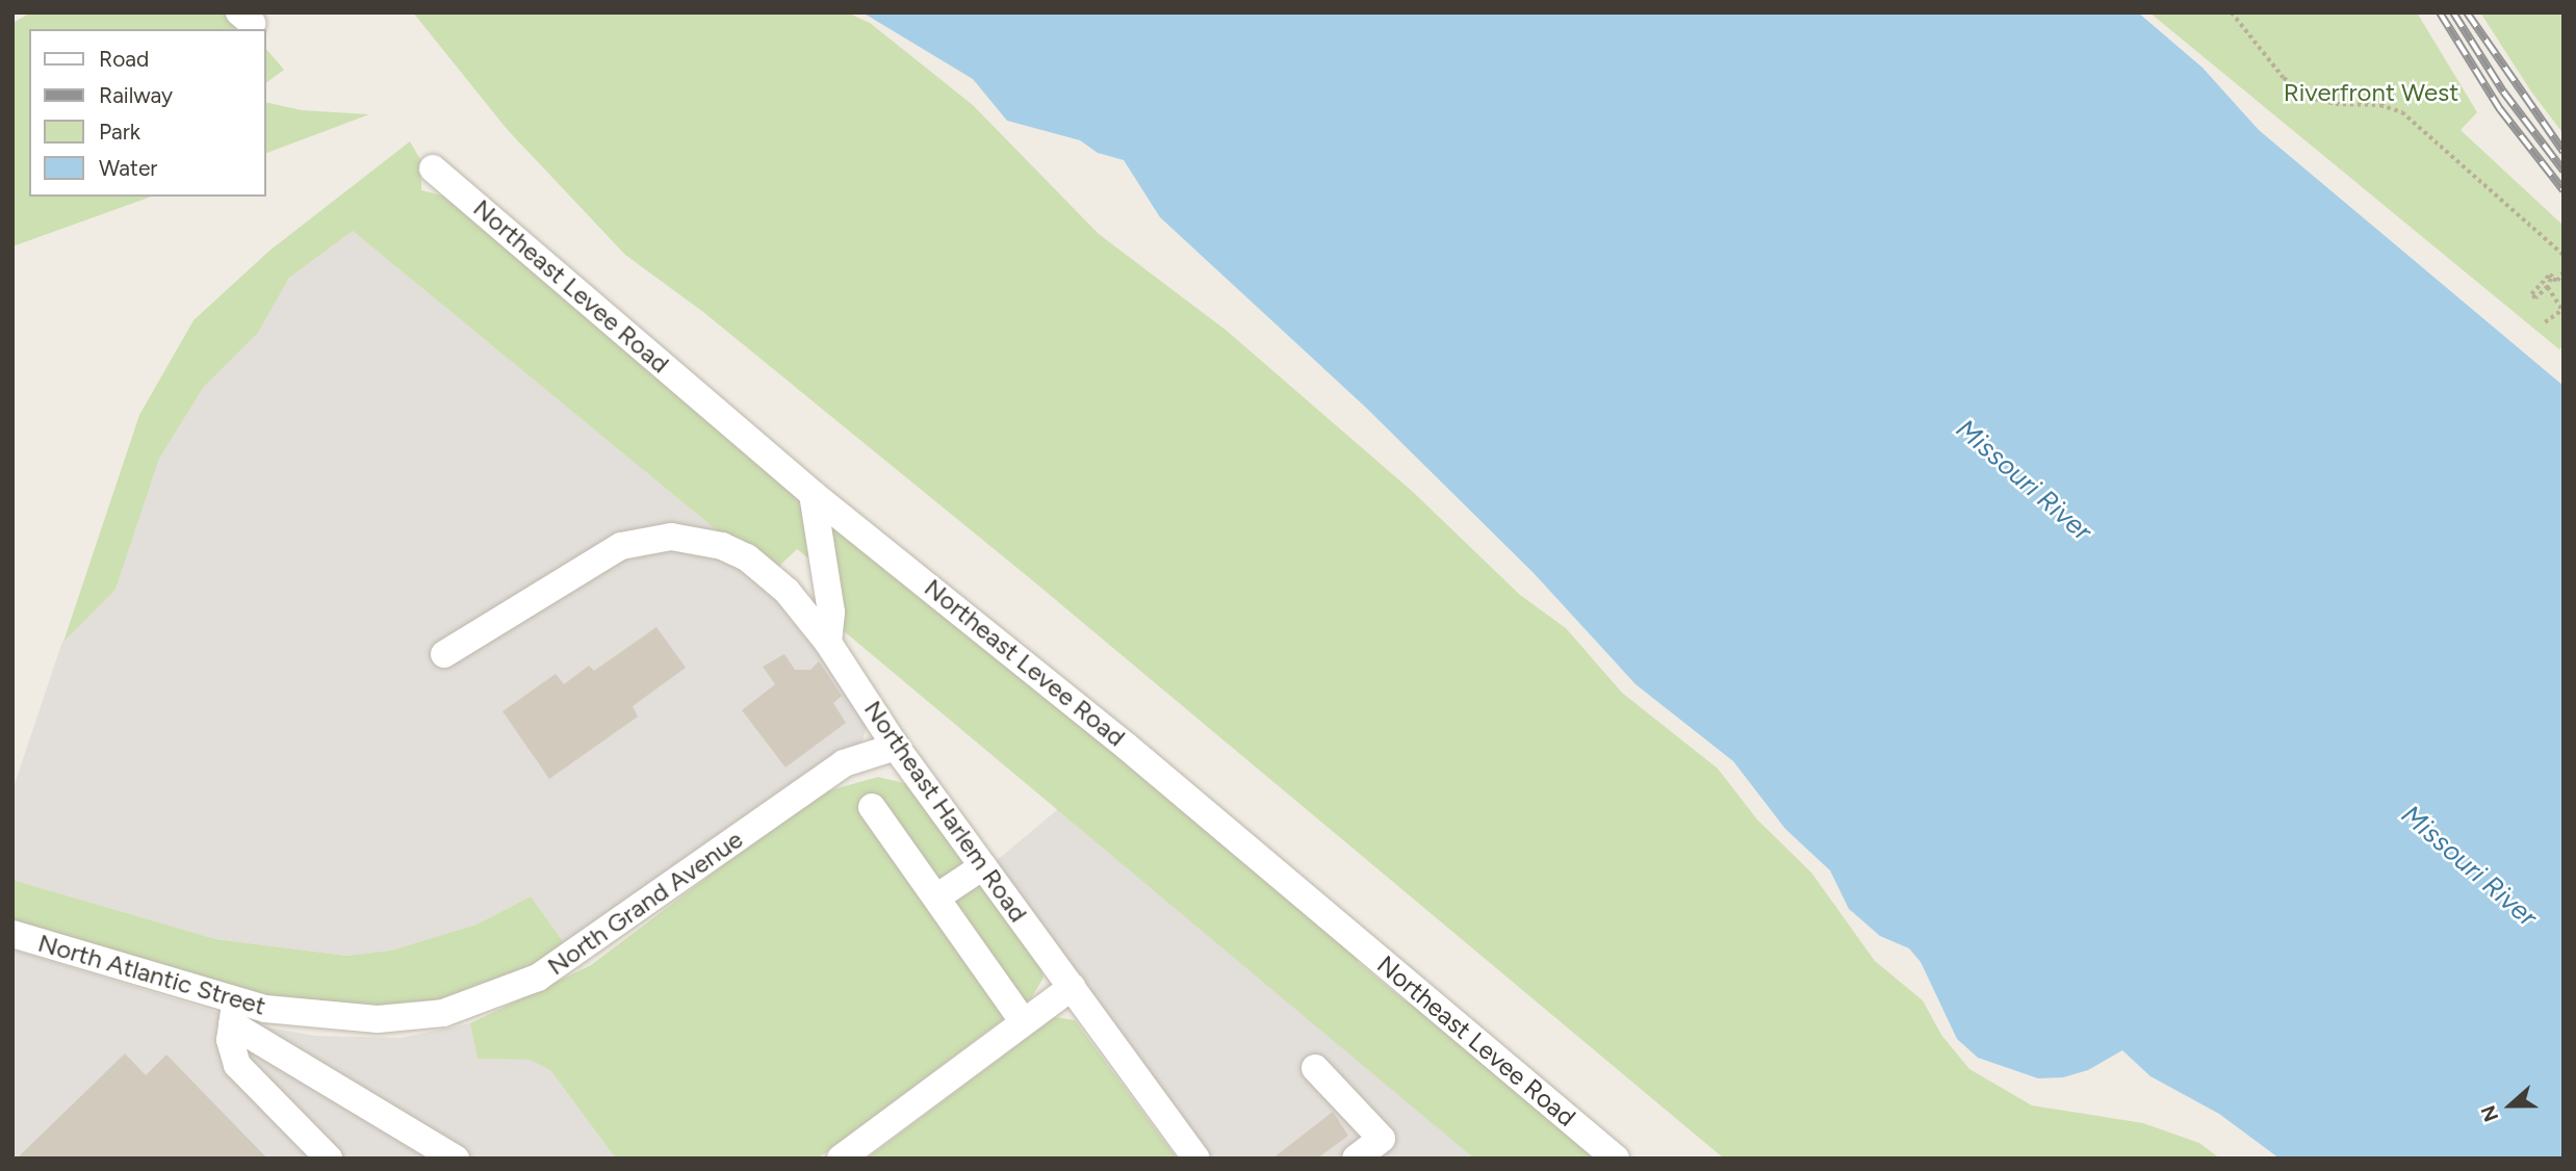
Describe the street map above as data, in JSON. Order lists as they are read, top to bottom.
{
  "streets": {
    "street": [
      "Northeast Levee Road",
      "Northeast Harlem Road",
      "North Grand Avenue",
      "North Atlantic Street"
    ]
  },
  "crossings": [
    ["Northeast Harlem Road", "North Grand Avenue"],
    ["North Grand Avenue", "North Atlantic Street"]
  ],
  "water": ["Missouri River"],
  "parks": ["Riverfront West"],
  "legend": [
    "Road",
    "Railway",
    "Park",
    "Water"
  ],
  "north": "left"
}
